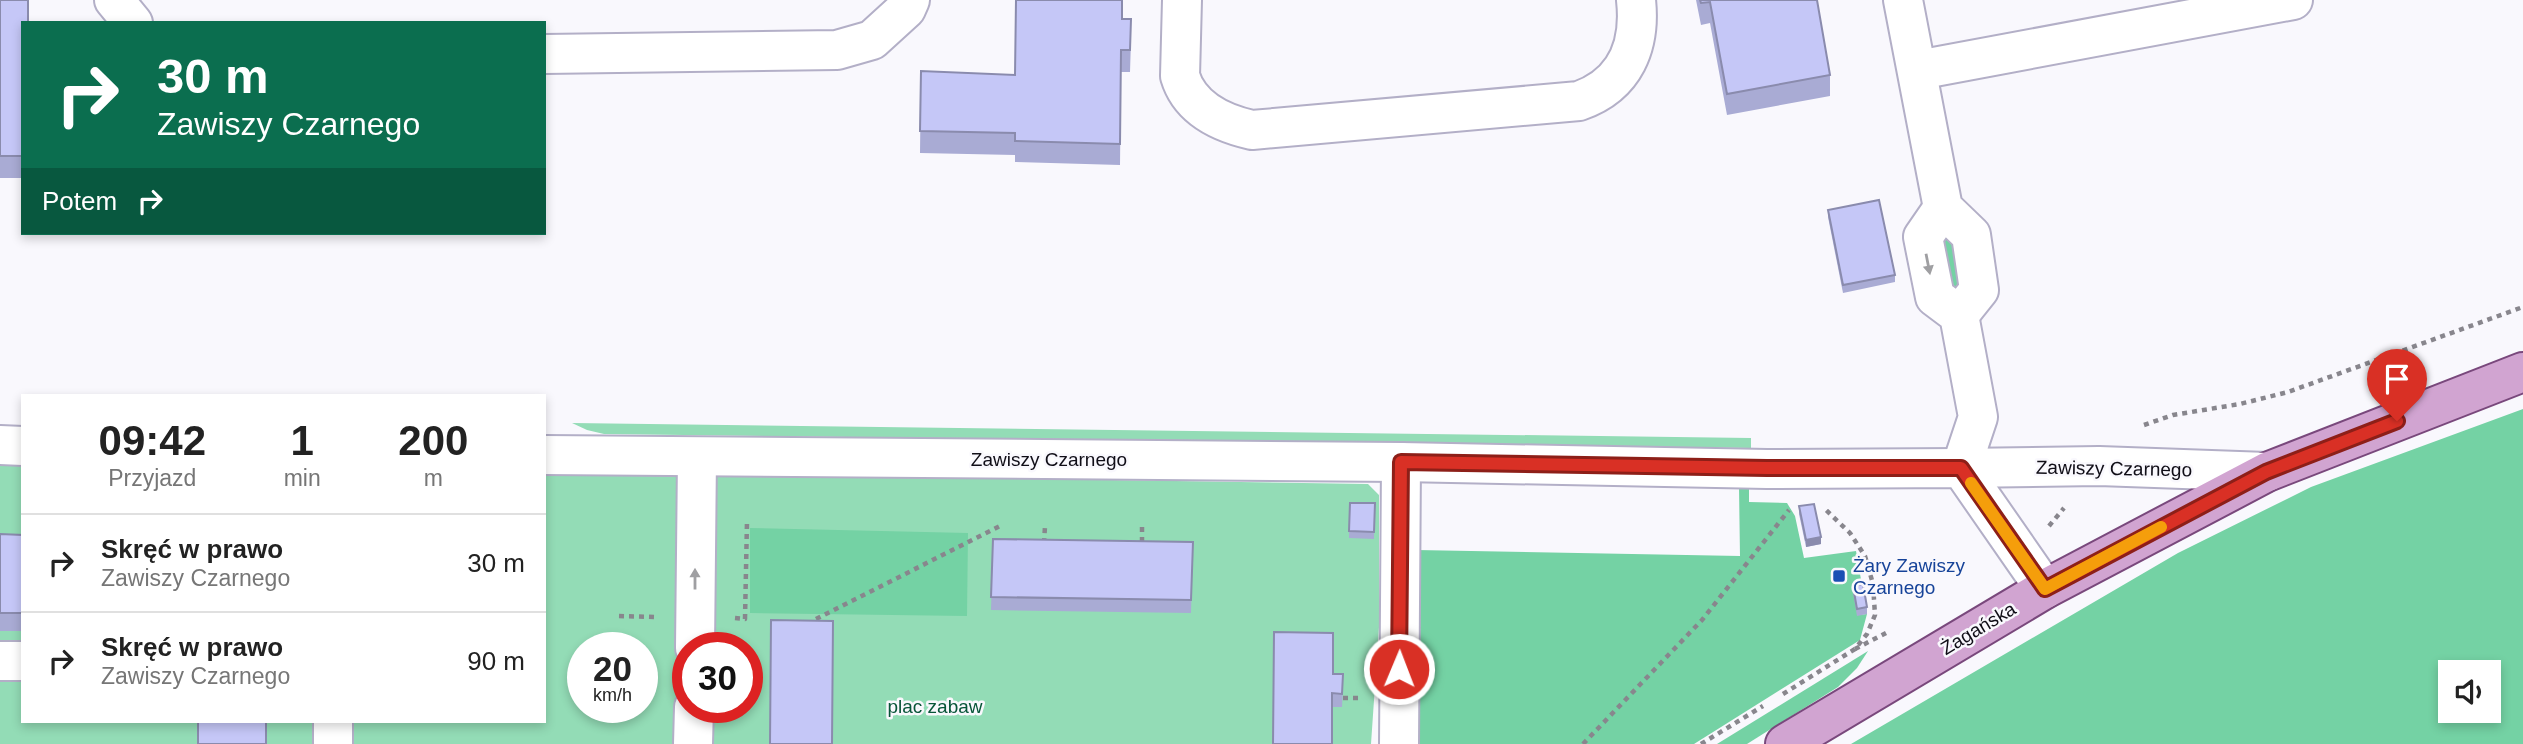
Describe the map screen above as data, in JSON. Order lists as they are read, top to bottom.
{
  "streets": {
    "main road": ["Żagańska"],
    "street": ["Zawiszy Czarnego"]
  },
  "crossings": [
    ["Zawiszy Czarnego", "Żagańska"]
  ],
  "parks": ["plac zabaw"],
  "places": {
    "transit": ["Żary Zawiszy Czarnego"]
  },
  "page": {
    "turn": ["30 m", "Zawiszy Czarnego"],
    "then": "Potem",
    "eta": [
      "09:42",
      "Przyjazd",
      "1",
      "min",
      "200",
      "m"
    ],
    "list": [
      {
        "name": "Skręć w prawo",
        "note": "Zawiszy Czarnego",
        "value": "30 m"
      },
      {
        "name": "Skręć w prawo",
        "note": "Zawiszy Czarnego",
        "value": "90 m"
      }
    ],
    "speed": "20 km/h",
    "limit": "30"
  }
}
